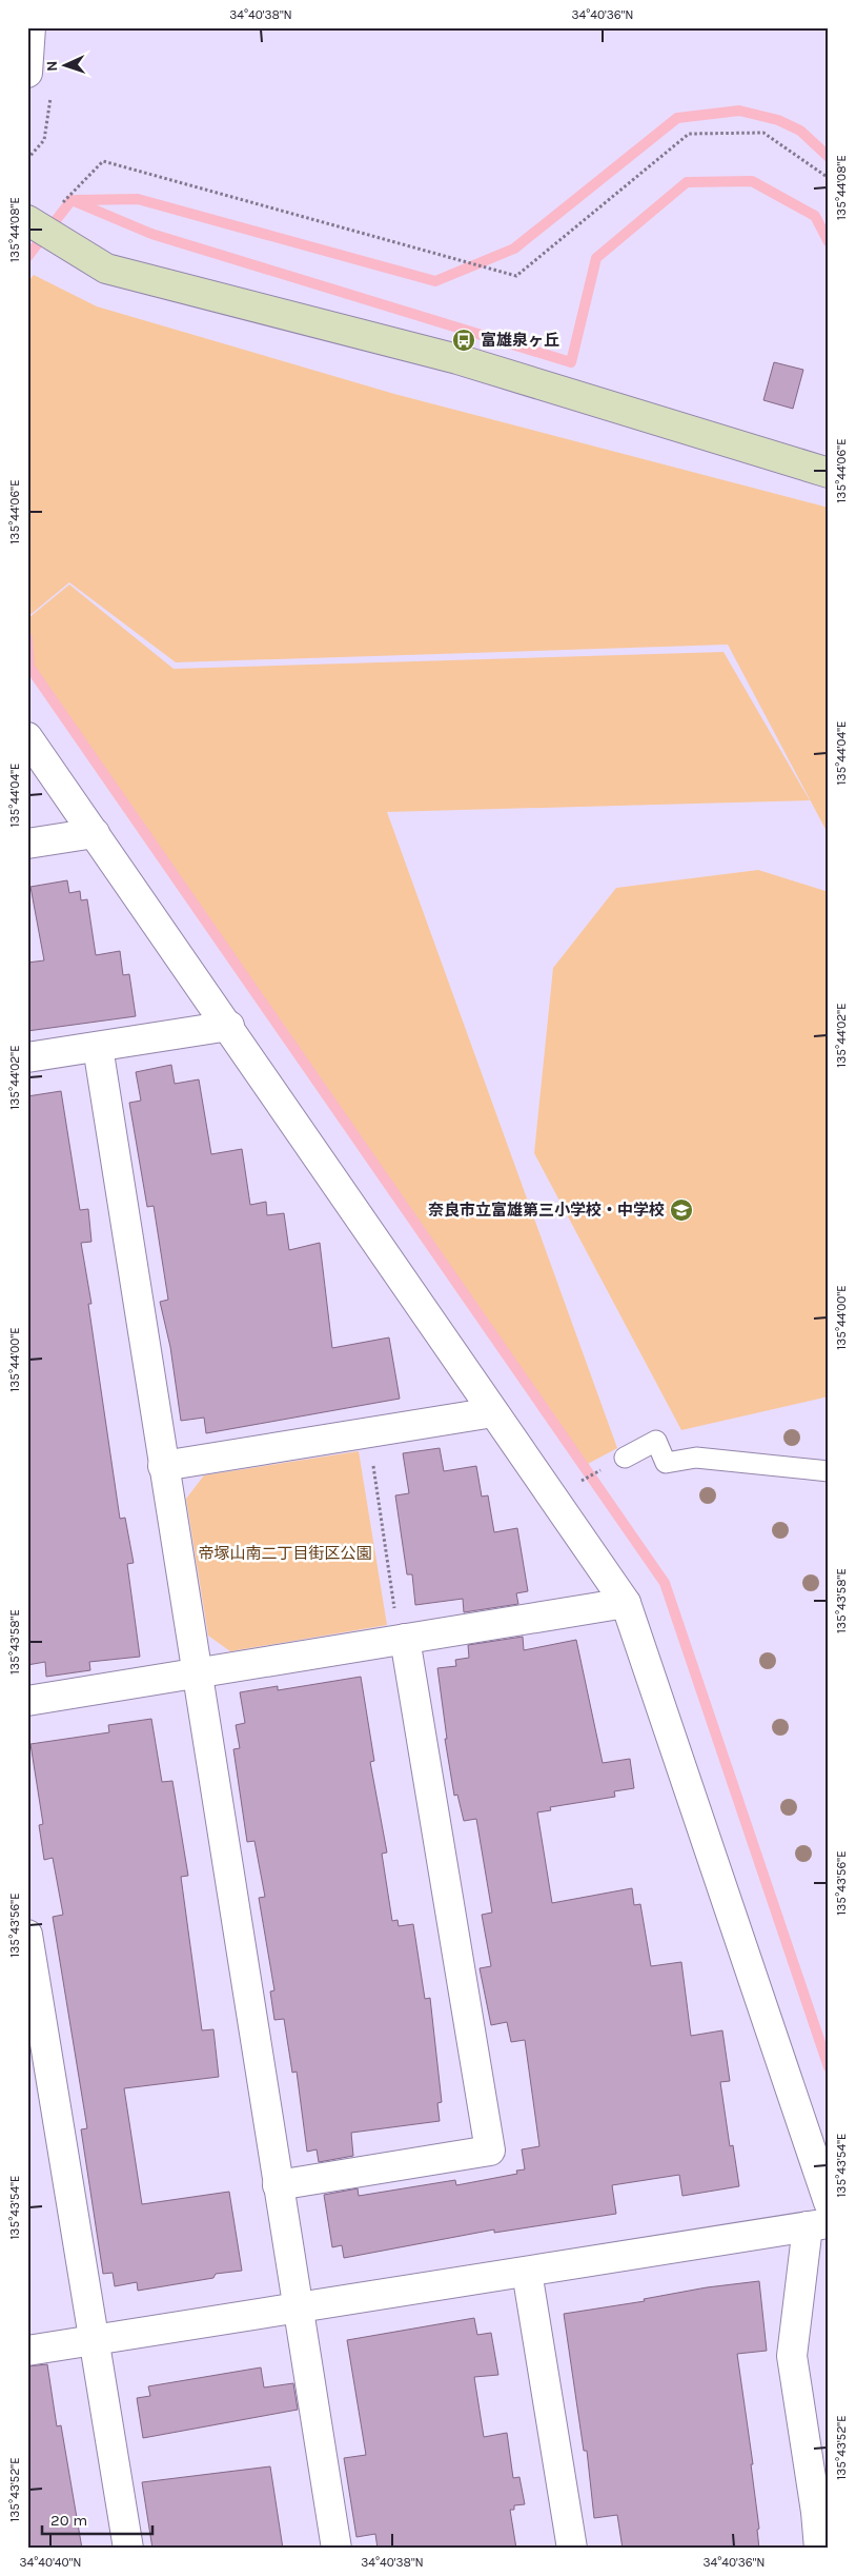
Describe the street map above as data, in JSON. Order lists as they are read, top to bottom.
{
  "parks": ["帝塚山南二丁目街区公園"],
  "places": {
    "bus stop": ["富雄泉ヶ丘"],
    "school or university": ["奈良市立富雄第三小学校・中学校"]
  },
  "scale_bar": "20 m",
  "north": "left",
  "coordinates": [
    "34°40'38\"N",
    "34°40'36\"N",
    "135°44'08\"E",
    "135°44'06\"E",
    "135°44'04\"E",
    "135°44'02\"E",
    "135°44'00\"E",
    "135°43'58\"E",
    "135°43'56\"E",
    "135°43'54\"E",
    "135°43'52\"E",
    "34°40'40\"N"
  ]
}
